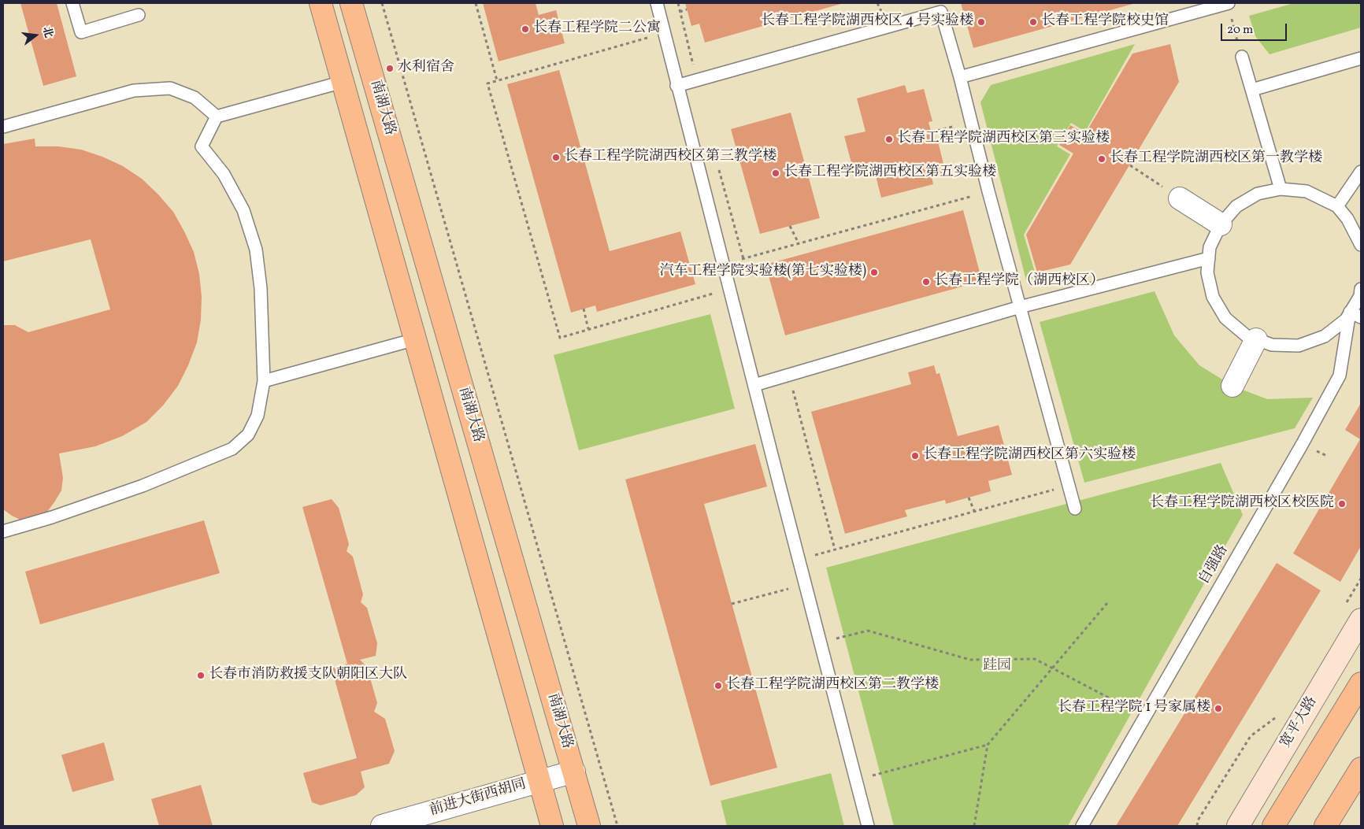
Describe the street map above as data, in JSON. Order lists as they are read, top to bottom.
{
  "streets": {
    "main road": ["南湖大路", "宽平大路"],
    "street": ["前进大街西胡同"],
    "lane": ["自强路"]
  },
  "crossings": [
    ["南湖大路", "前进大街西胡同"]
  ],
  "parks": ["跬园"],
  "places": [
    "长春工程学院湖西校区 4 号实验楼",
    "长春工程学院校史馆",
    "长春工程学院二公寓",
    "水利宿舍",
    "长春工程学院湖西校区第三实验楼",
    "长春工程学院湖西校区第三教学楼",
    "长春工程学院湖西校区第一教学楼",
    "长春工程学院湖西校区第五实验楼",
    "汽车工程学院实验楼(第七实验楼)",
    "长春工程学院（湖西校区）",
    "长春工程学院湖西校区第六实验楼",
    "长春工程学院湖西校区校医院",
    "长春市消防救援支队朝阳区大队",
    "长春工程学院湖西校区第二教学楼",
    "长春工程学院 1 号家属楼"
  ],
  "scale_bar": "20 m",
  "north": "right"
}
